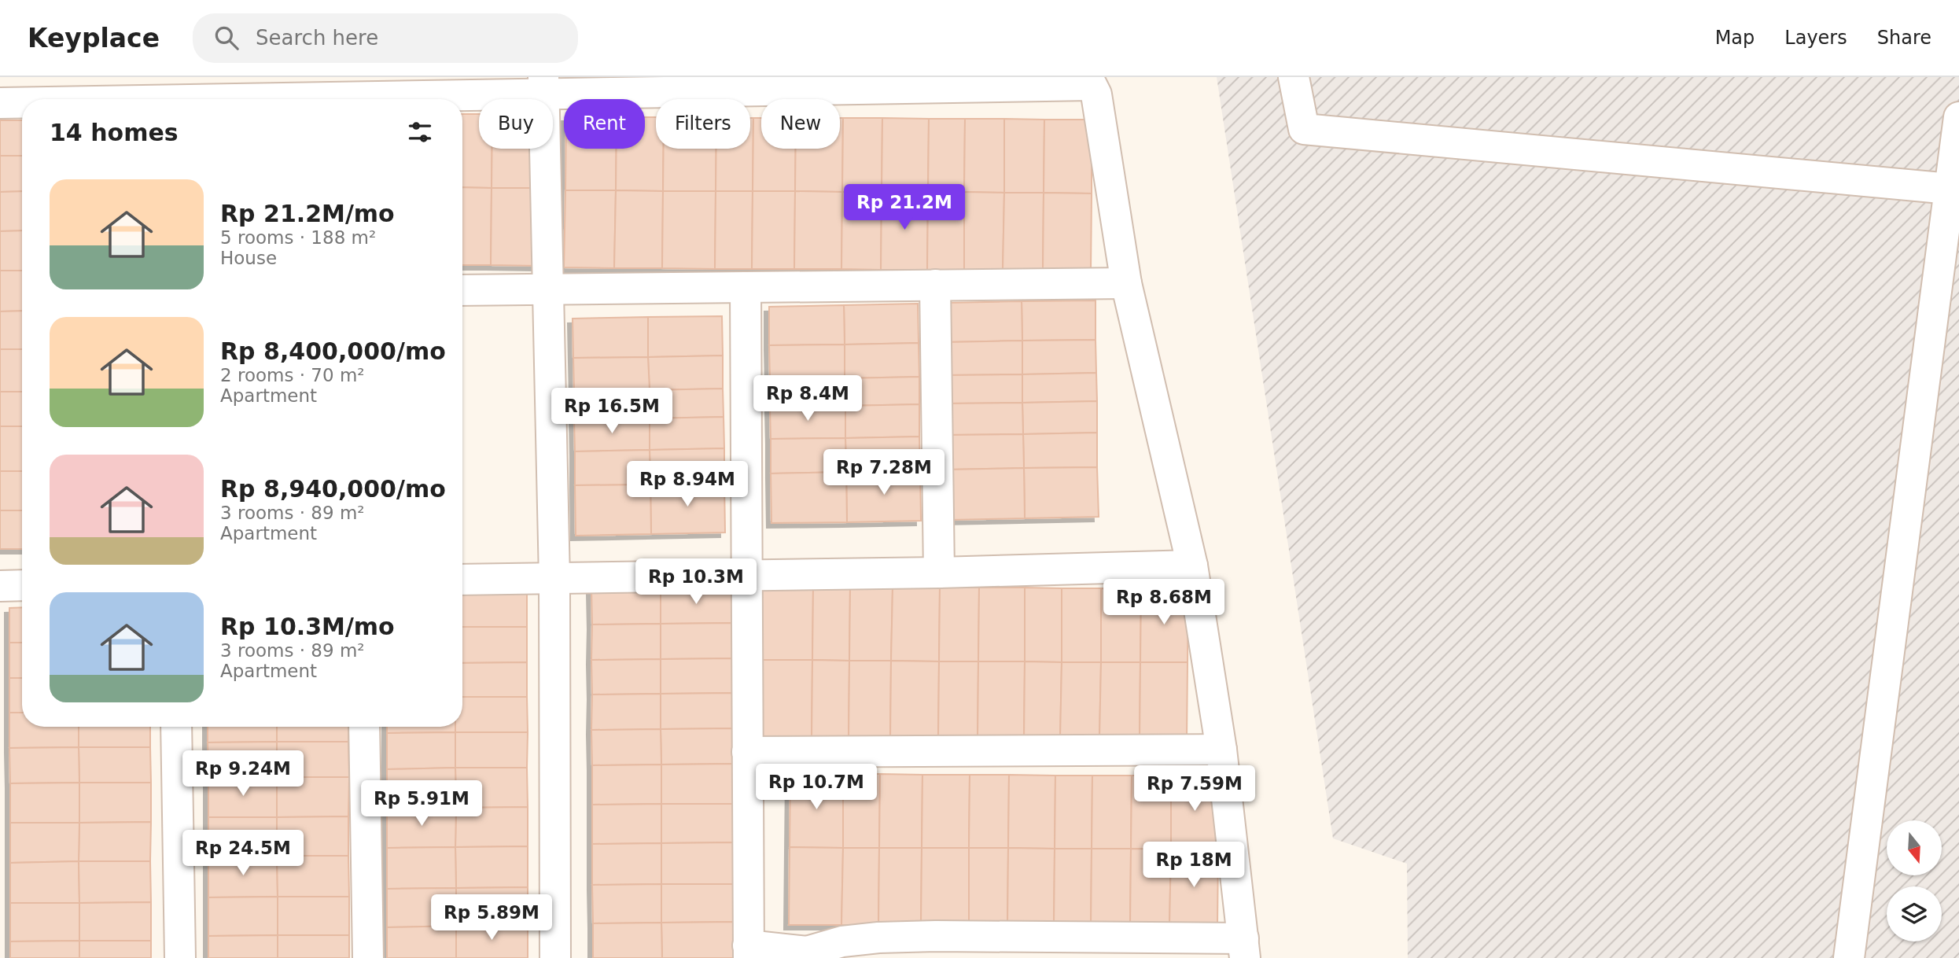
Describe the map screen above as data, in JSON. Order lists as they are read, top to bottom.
{
  "north": "bottom",
  "page": {
    "header": "Keyplace",
    "search": "Search here",
    "nav": ["Map", "Layers", "Share"],
    "chip": [
      "Buy",
      "Rent",
      "Filters",
      "New"
    ],
    "heading": "14 homes",
    "list": [
      {
        "name": "Rp 21.2M/mo",
        "note": "5 rooms · 188 m² · House"
      },
      {
        "name": "Rp 8,400,000/mo",
        "note": "2 rooms · 70 m² · Apartment"
      },
      {
        "name": "Rp 8,940,000/mo",
        "note": "3 rooms · 89 m² · Apartment"
      },
      {
        "name": "Rp 10.3M/mo",
        "note": "3 rooms · 89 m² · Apartment"
      }
    ],
    "price": [
      "Rp 21.2M",
      "Rp 8.4M",
      "Rp 16.5M",
      "Rp 7.28M",
      "Rp 8.94M",
      "Rp 10.3M",
      "Rp 8.68M",
      "Rp 9.24M",
      "Rp 10.7M",
      "Rp 7.59M",
      "Rp 5.91M",
      "Rp 24.5M",
      "Rp 18M",
      "Rp 5.89M"
    ]
  }
}
